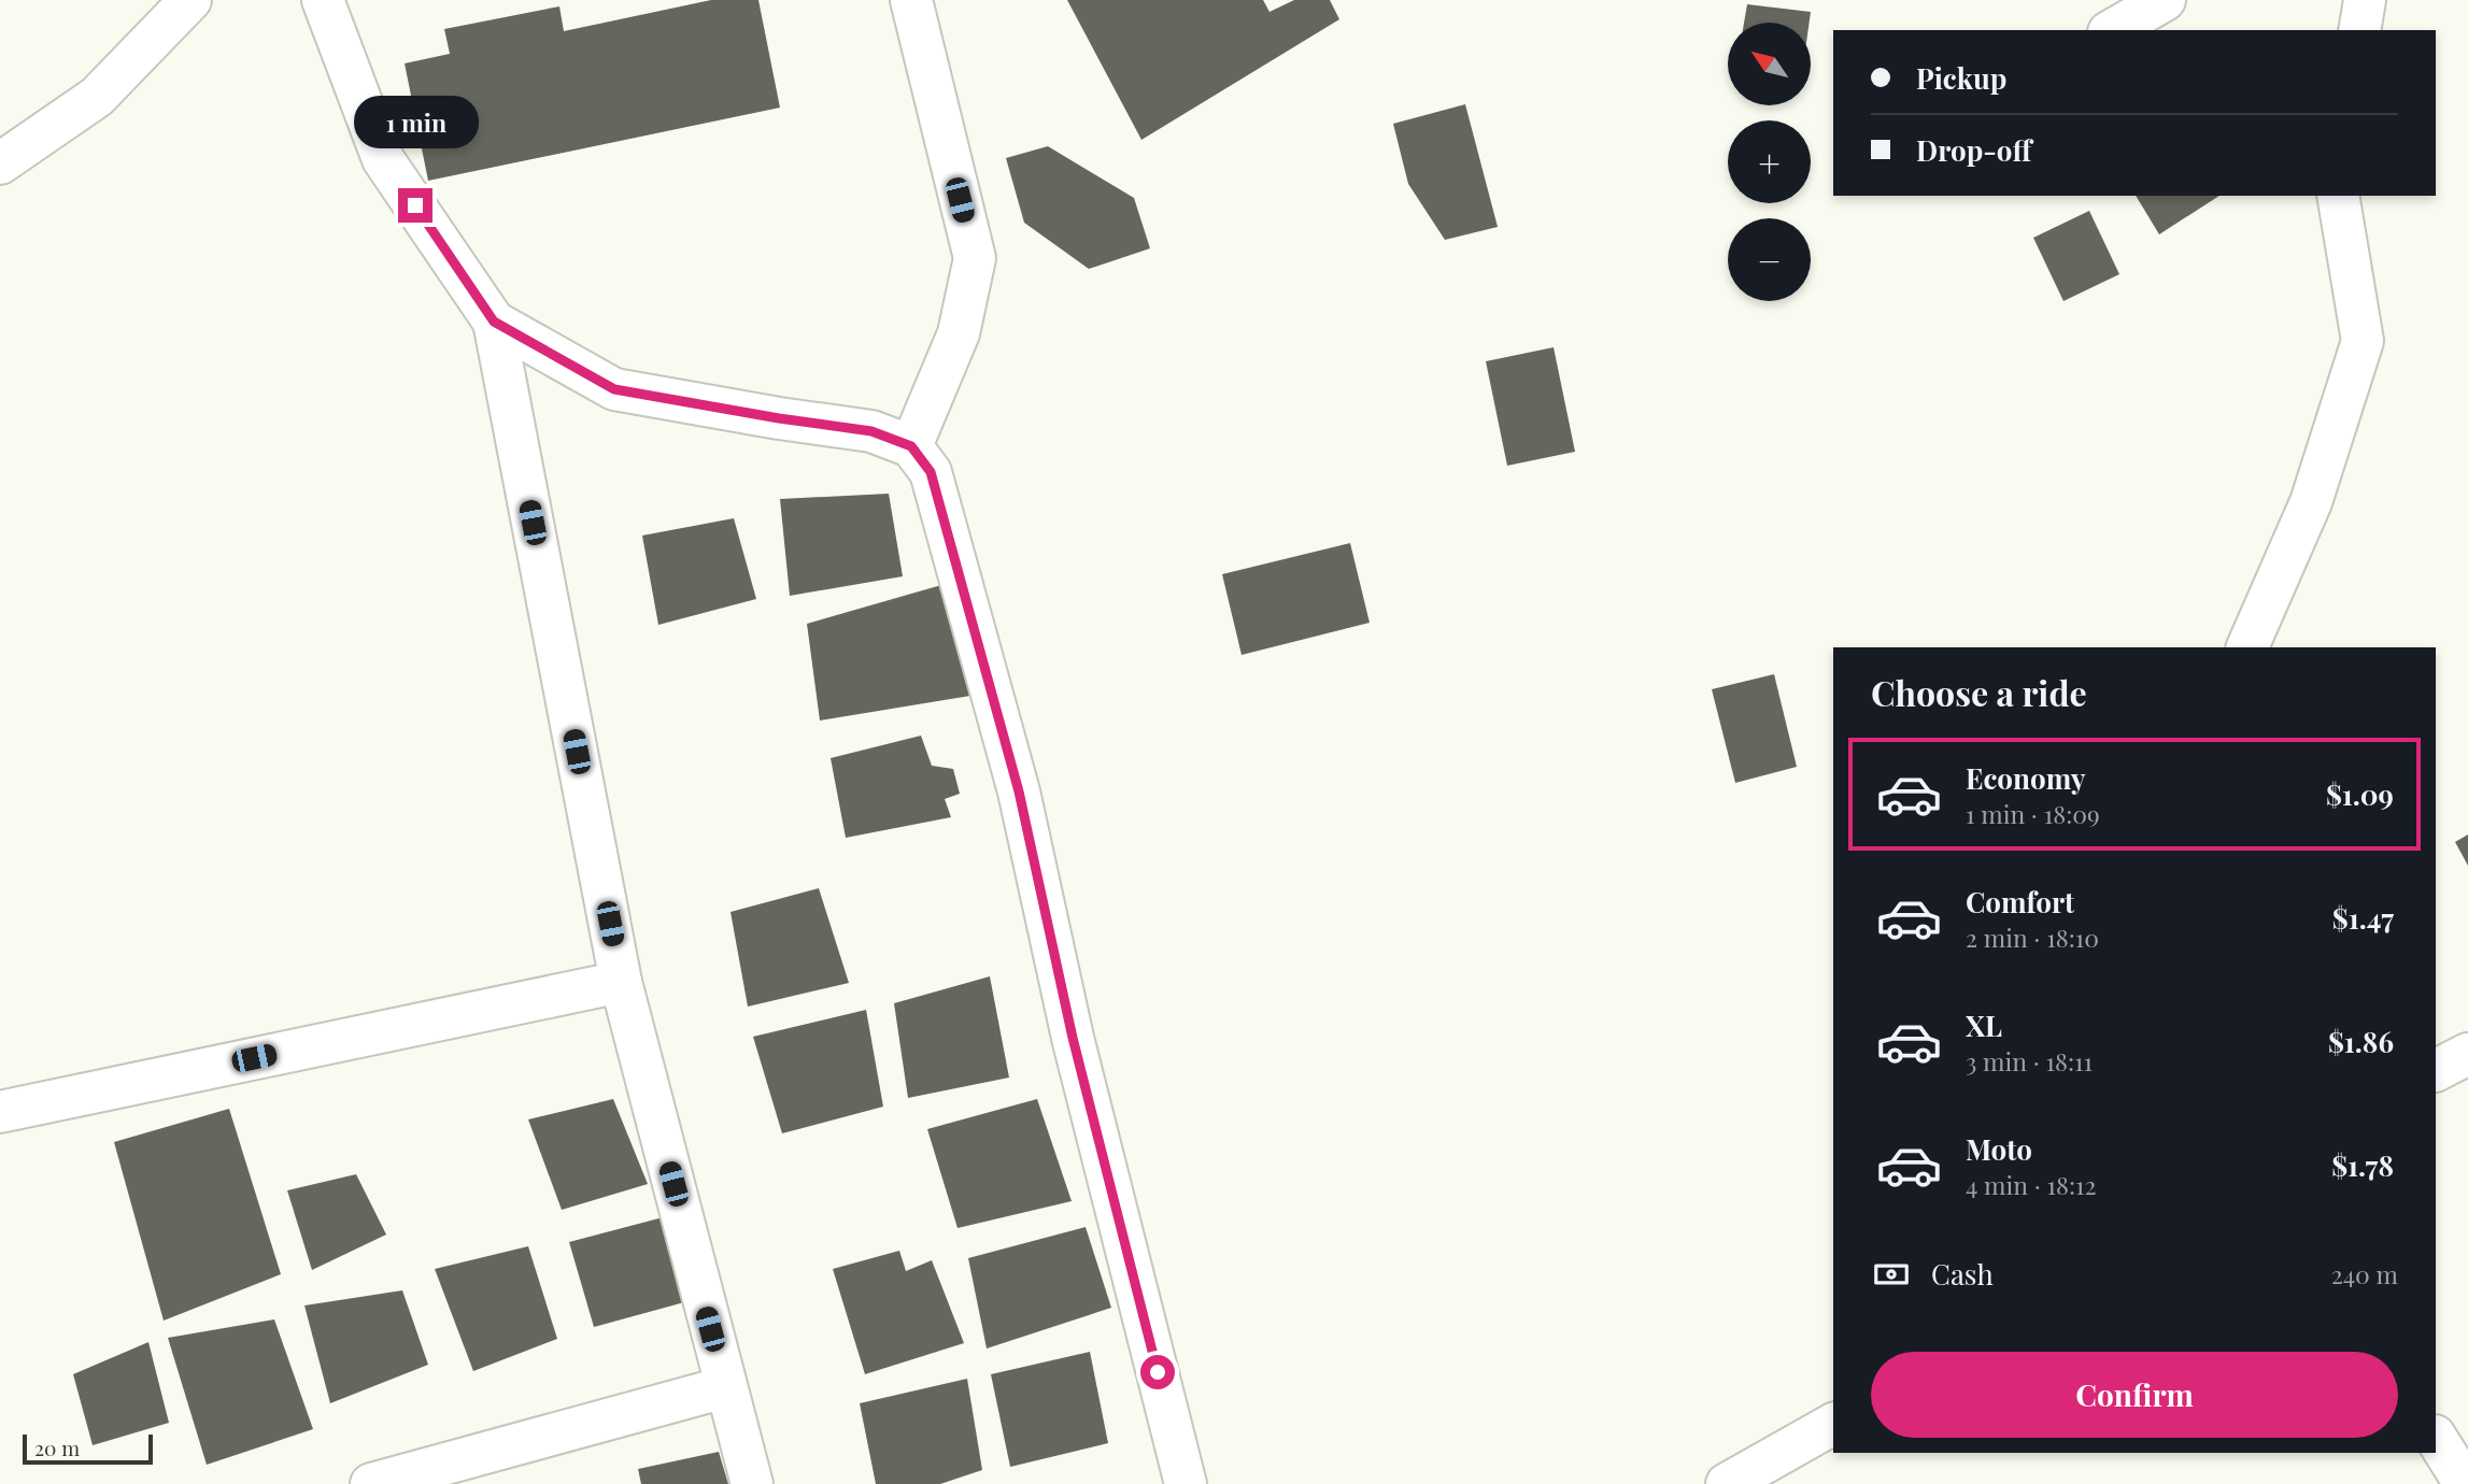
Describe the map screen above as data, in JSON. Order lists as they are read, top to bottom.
{
  "scale_bar": "20 m",
  "north": "top left",
  "page": {
    "map_buttons": ["+", "−"],
    "banner": ["Pickup", "Drop-off"],
    "bubble": "1 min",
    "heading": "Choose a ride",
    "list": [
      {
        "name": "Economy",
        "note": "1 min · 18:09",
        "value": "$1.09"
      },
      {
        "name": "Comfort",
        "note": "2 min · 18:10",
        "value": "$1.47"
      },
      {
        "name": "XL",
        "note": "3 min · 18:11",
        "value": "$1.86"
      },
      {
        "name": "Moto",
        "note": "4 min · 18:12",
        "value": "$1.78"
      }
    ],
    "pay": ["Cash", "240 m"],
    "buttons": "Confirm",
    "scale": "20 m"
  }
}
